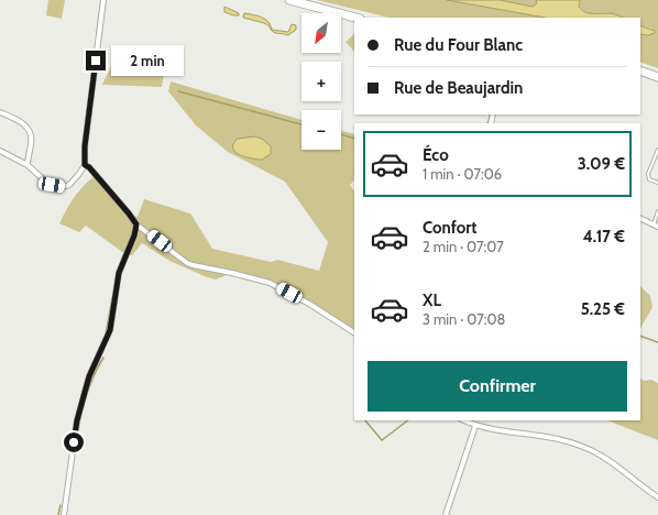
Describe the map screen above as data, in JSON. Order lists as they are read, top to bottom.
{
  "north": "bottom left",
  "page": {
    "map_buttons": ["+", "−"],
    "banner": ["Rue du Four Blanc", "Rue de Beaujardin"],
    "bubble": "2 min",
    "list": [
      {
        "name": "Éco",
        "note": "1 min · 07:06",
        "value": "3.09 €"
      },
      {
        "name": "Confort",
        "note": "2 min · 07:07",
        "value": "4.17 €"
      },
      {
        "name": "XL",
        "note": "3 min · 07:08",
        "value": "5.25 €"
      }
    ],
    "buttons": "Confirmer"
  }
}
